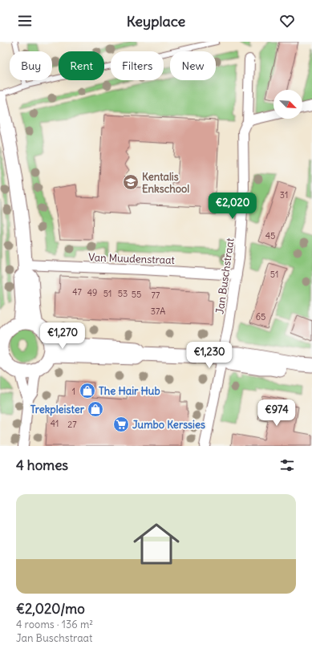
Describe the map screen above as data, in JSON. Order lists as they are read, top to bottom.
{
  "streets": {
    "street": ["Van Muudenstraat", "Jan Buschstraat"]
  },
  "crossings": [
    ["Van Muudenstraat", "Jan Buschstraat"]
  ],
  "places": {
    "school or university": ["Kentalis Enkschool"],
    "shop": ["The Hair Hub", "Trekpleister"],
    "supermarket": ["Jumbo Kerssies"]
  },
  "house_numbers": [
    "31",
    "45",
    "51",
    "47",
    "49",
    "51",
    "53",
    "55",
    "77",
    "37A",
    "65",
    "1",
    "41",
    "27"
  ],
  "north": "bottom right",
  "page": {
    "header": "Keyplace",
    "chip": [
      "Buy",
      "Rent",
      "Filters",
      "New"
    ],
    "price": [
      "€2,020",
      "€1,270",
      "€1,230",
      "€974"
    ],
    "heading": "4 homes",
    "list": [
      {
        "name": "€2,020/mo",
        "note": "4 rooms · 136 m² · Jan Buschstraat"
      }
    ]
  }
}
